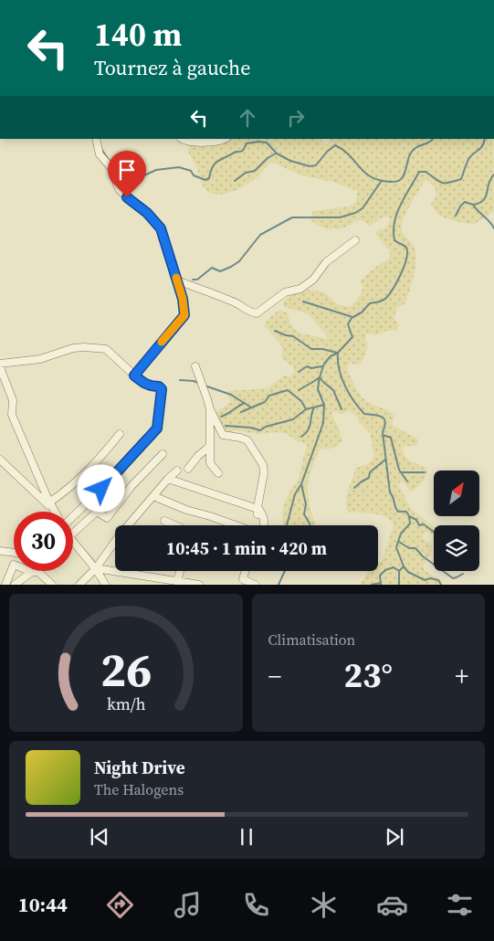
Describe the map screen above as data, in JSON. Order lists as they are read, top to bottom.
{
  "north": "top right",
  "page": {
    "turn": ["140 m", "Tournez à gauche"],
    "limit": "30",
    "trip": "10:45 · 1 min · 420 m",
    "tile": "Climatisation",
    "heat": ["−", "23°", "+"],
    "song": ["Night Drive", "The Halogens"],
    "tabs": "10:44",
    "gauge": ["26", "km/h"]
  }
}
